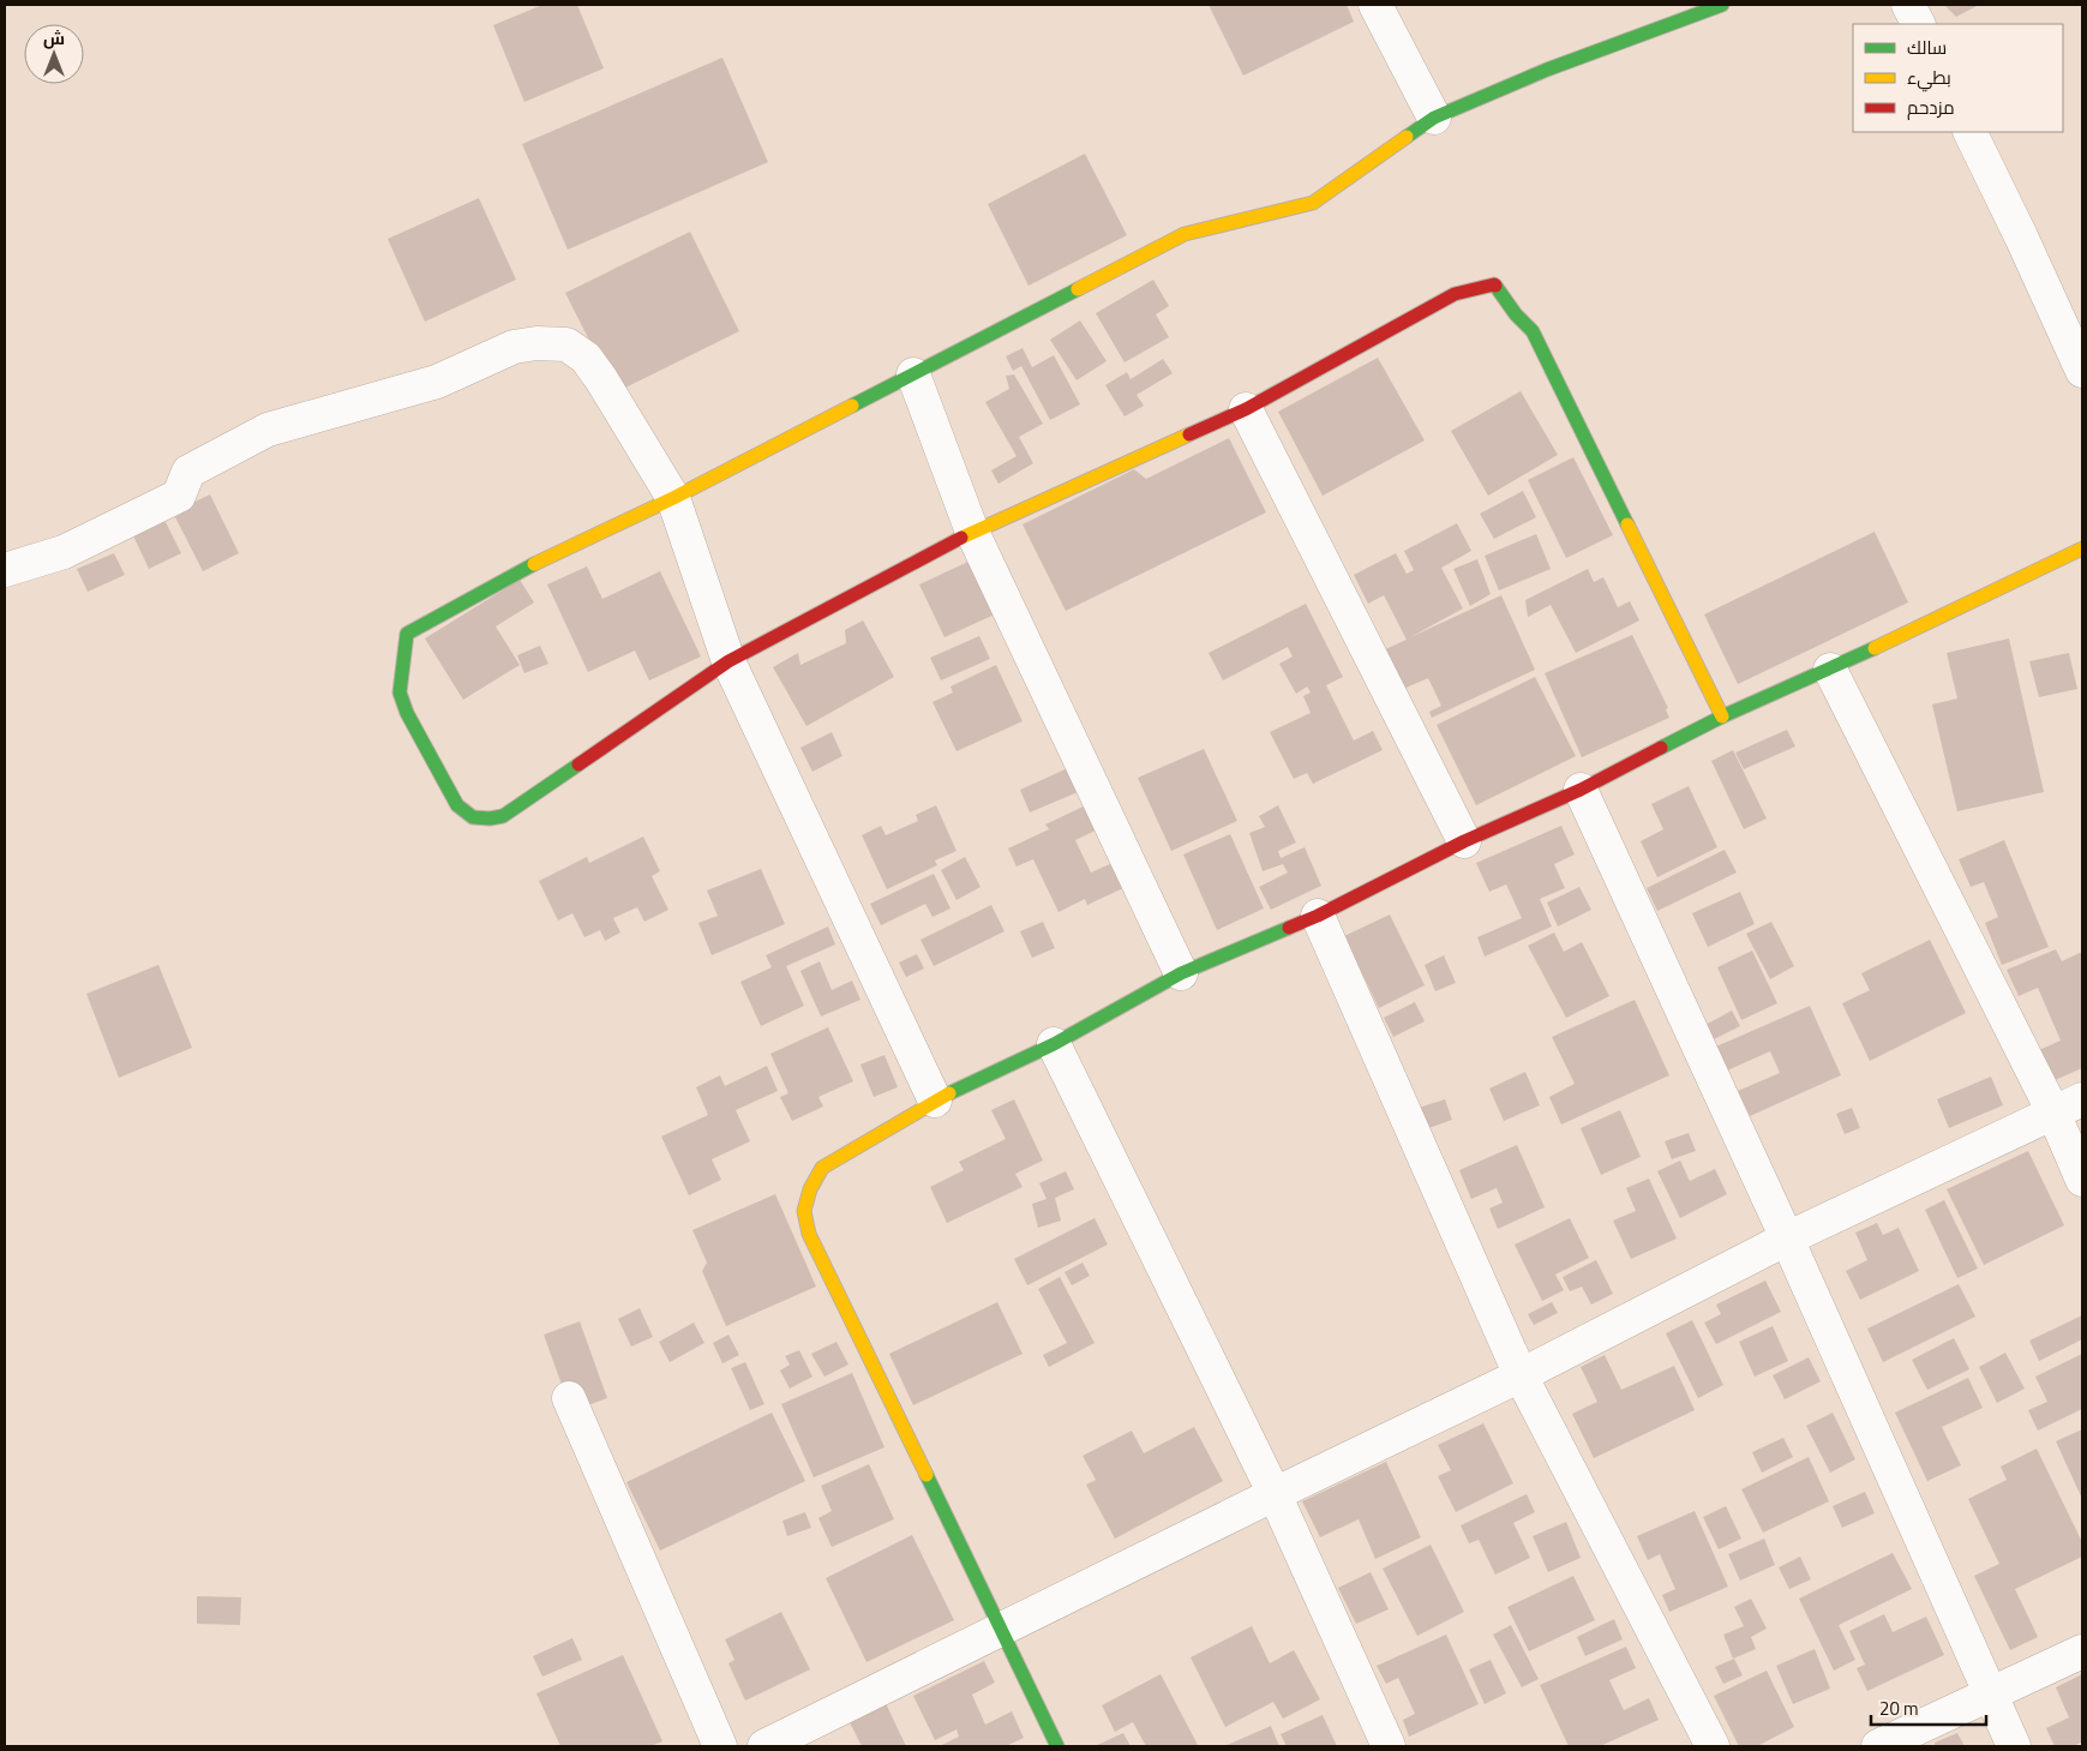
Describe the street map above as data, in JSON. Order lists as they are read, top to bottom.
{
  "legend": ["سالك", "بطيء", "مزدحم"],
  "scale_bar": "20 m",
  "north": "top"
}
